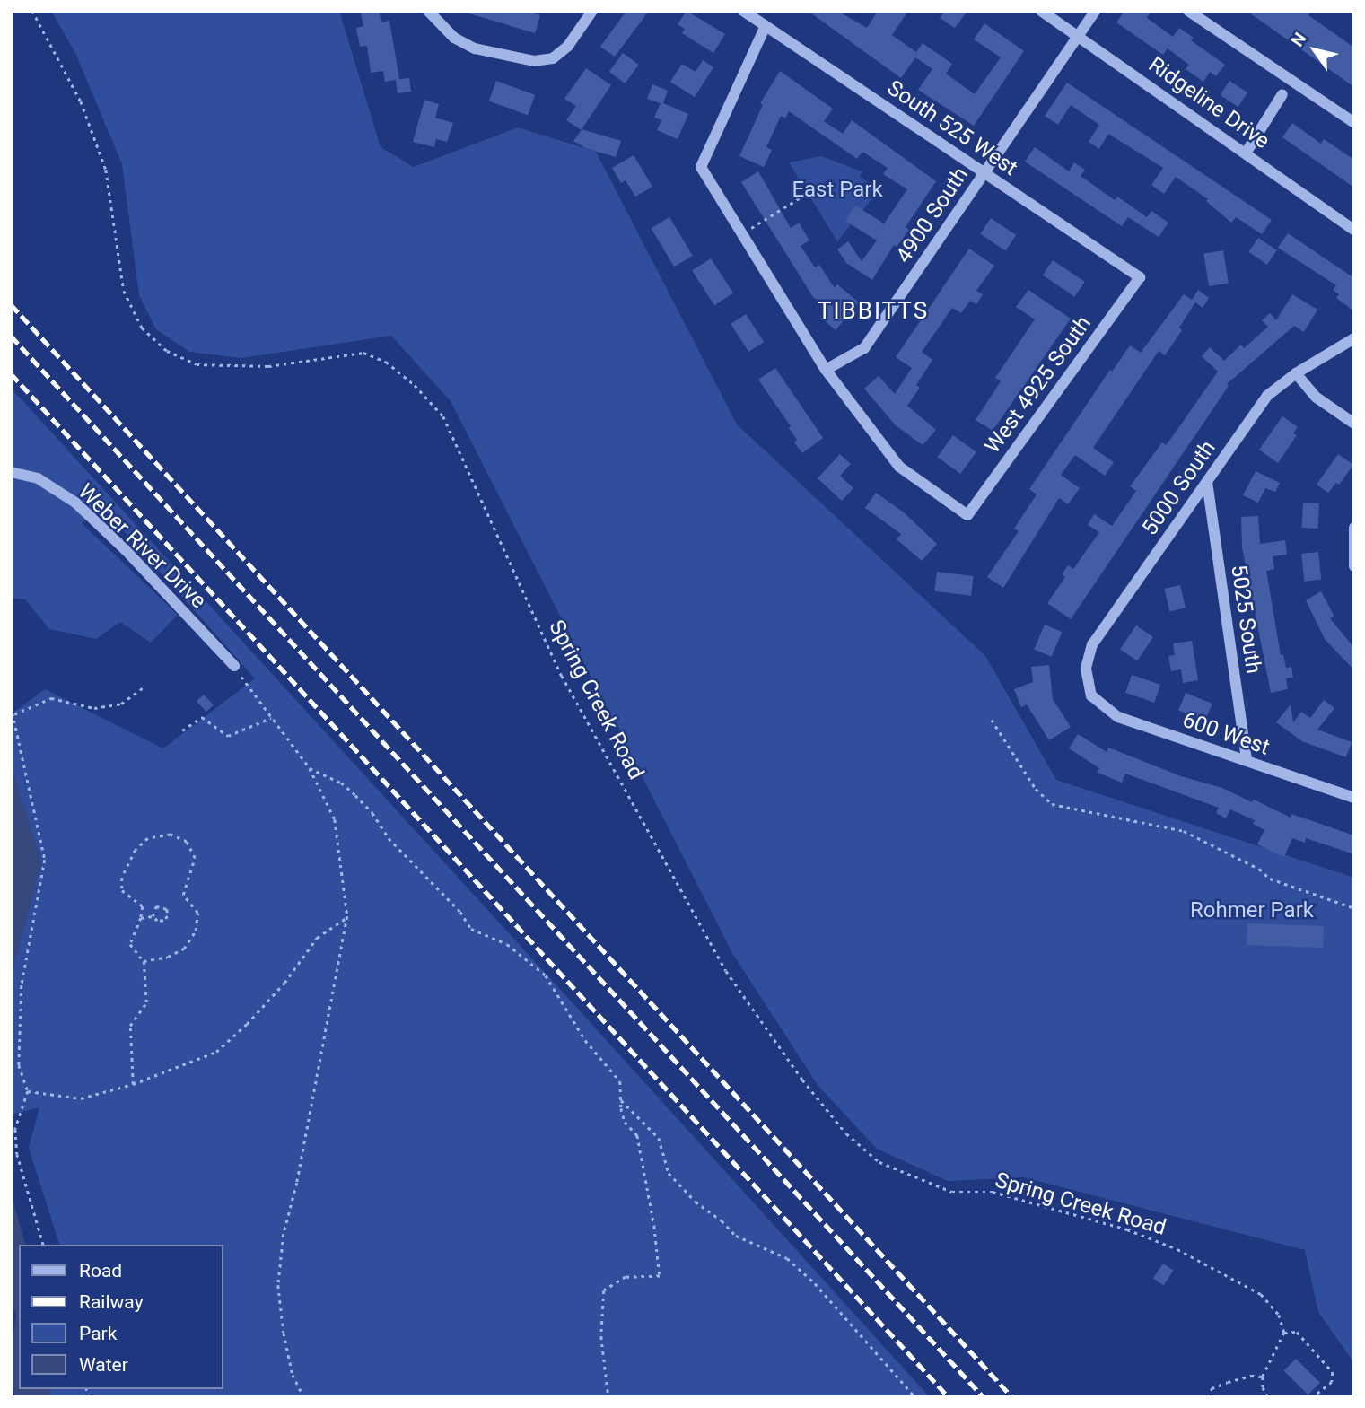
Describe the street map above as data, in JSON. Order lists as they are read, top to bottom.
{
  "streets": {
    "street": [
      "Ridgeline Drive",
      "South 525 West",
      "4900 South",
      "West 4925 South",
      "5000 South",
      "Weber River Drive",
      "5025 South",
      "600 West"
    ],
    "path": ["Spring Creek Road"]
  },
  "crossings": [
    ["Ridgeline Drive", "4900 South"],
    ["South 525 West", "4900 South"],
    ["South 525 West", "West 4925 South"],
    ["4900 South", "West 4925 South"],
    ["5000 South", "5025 South"],
    ["5000 South", "600 West"],
    ["5025 South", "600 West"]
  ],
  "districts": ["TIBBITTS"],
  "parks": ["East Park", "Rohmer Park"],
  "legend": [
    "Road",
    "Railway",
    "Park",
    "Water"
  ],
  "north": "top left"
}
